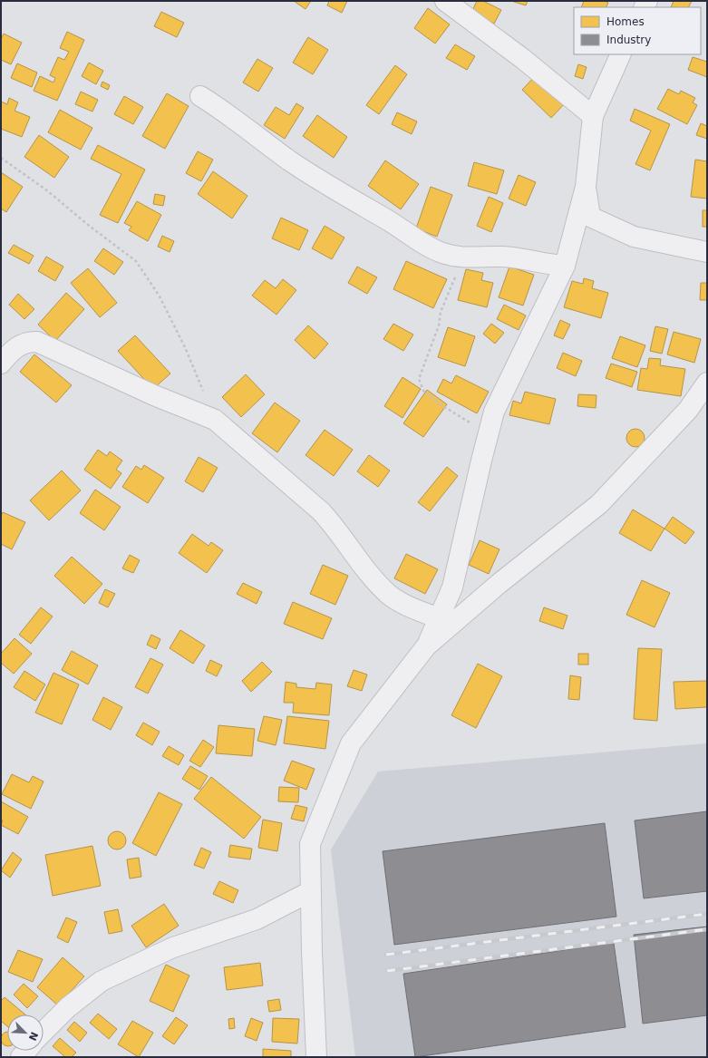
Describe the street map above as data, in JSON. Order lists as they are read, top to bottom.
{
  "legend": ["Homes", "Industry"],
  "north": "bottom right"
}
